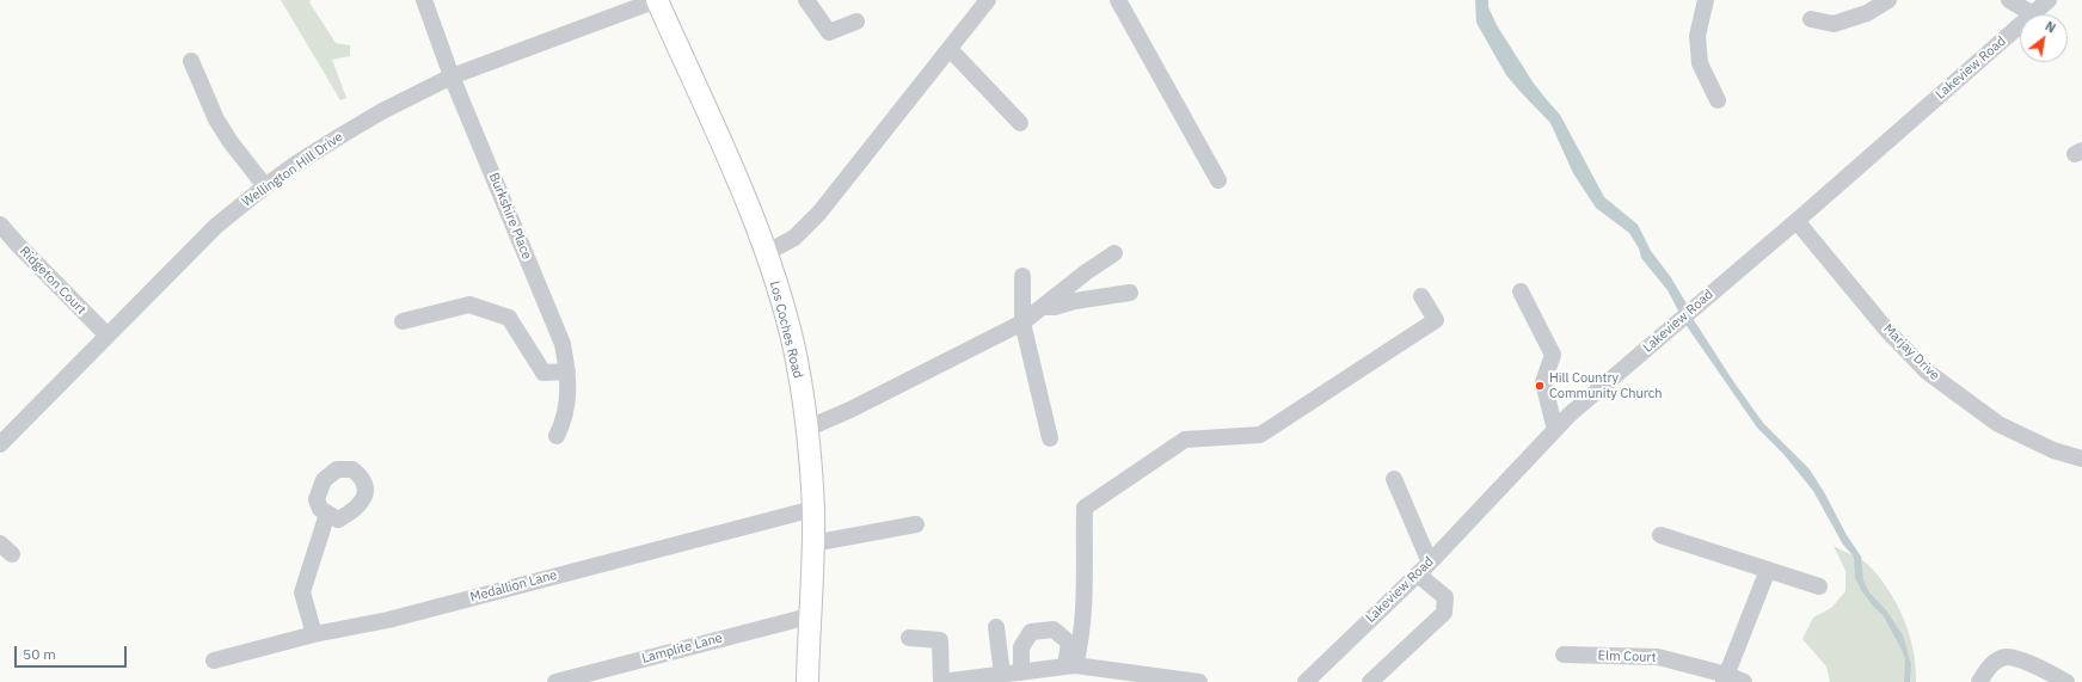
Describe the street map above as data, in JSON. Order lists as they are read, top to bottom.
{
  "streets": {
    "main road": ["Los Coches Road"],
    "street": [
      "Lakeview Road",
      "Wellington Hill Drive",
      "Burkshire Place",
      "Ridgeton Court",
      "Marjay Drive",
      "Medallion Lane",
      "Lamplite Lane",
      "Elm Court"
    ]
  },
  "crossings": [
    ["Lakeview Road", "Marjay Drive"],
    ["Wellington Hill Drive", "Burkshire Place"],
    ["Wellington Hill Drive", "Ridgeton Court"],
    ["Wellington Hill Drive", "Los Coches Road"],
    ["Los Coches Road", "Medallion Lane"],
    ["Los Coches Road", "Lamplite Lane"]
  ],
  "places": ["Hill Country Community Church"],
  "scale_bar": "50 m",
  "north": "top right"
}
